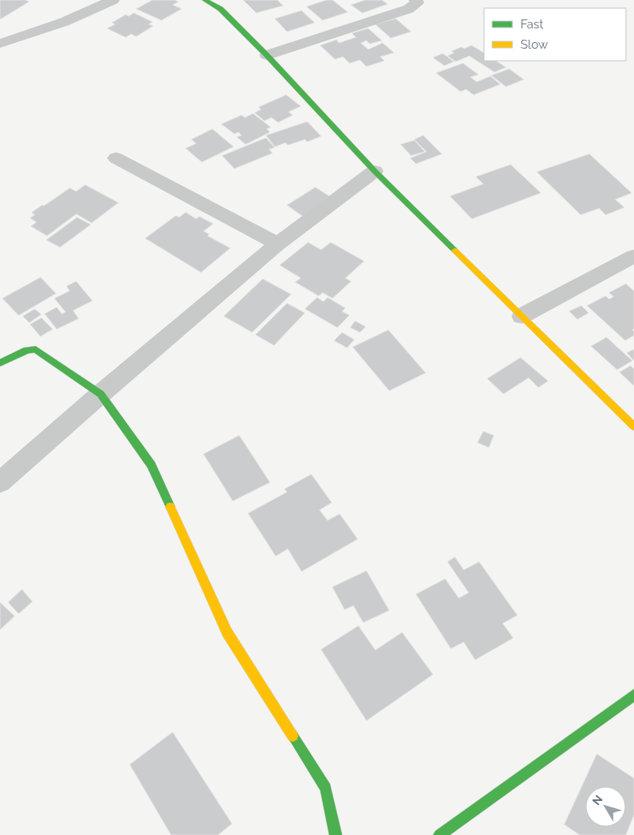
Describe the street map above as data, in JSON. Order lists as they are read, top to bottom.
{
  "legend": ["Fast", "Slow"],
  "north": "top left"
}
